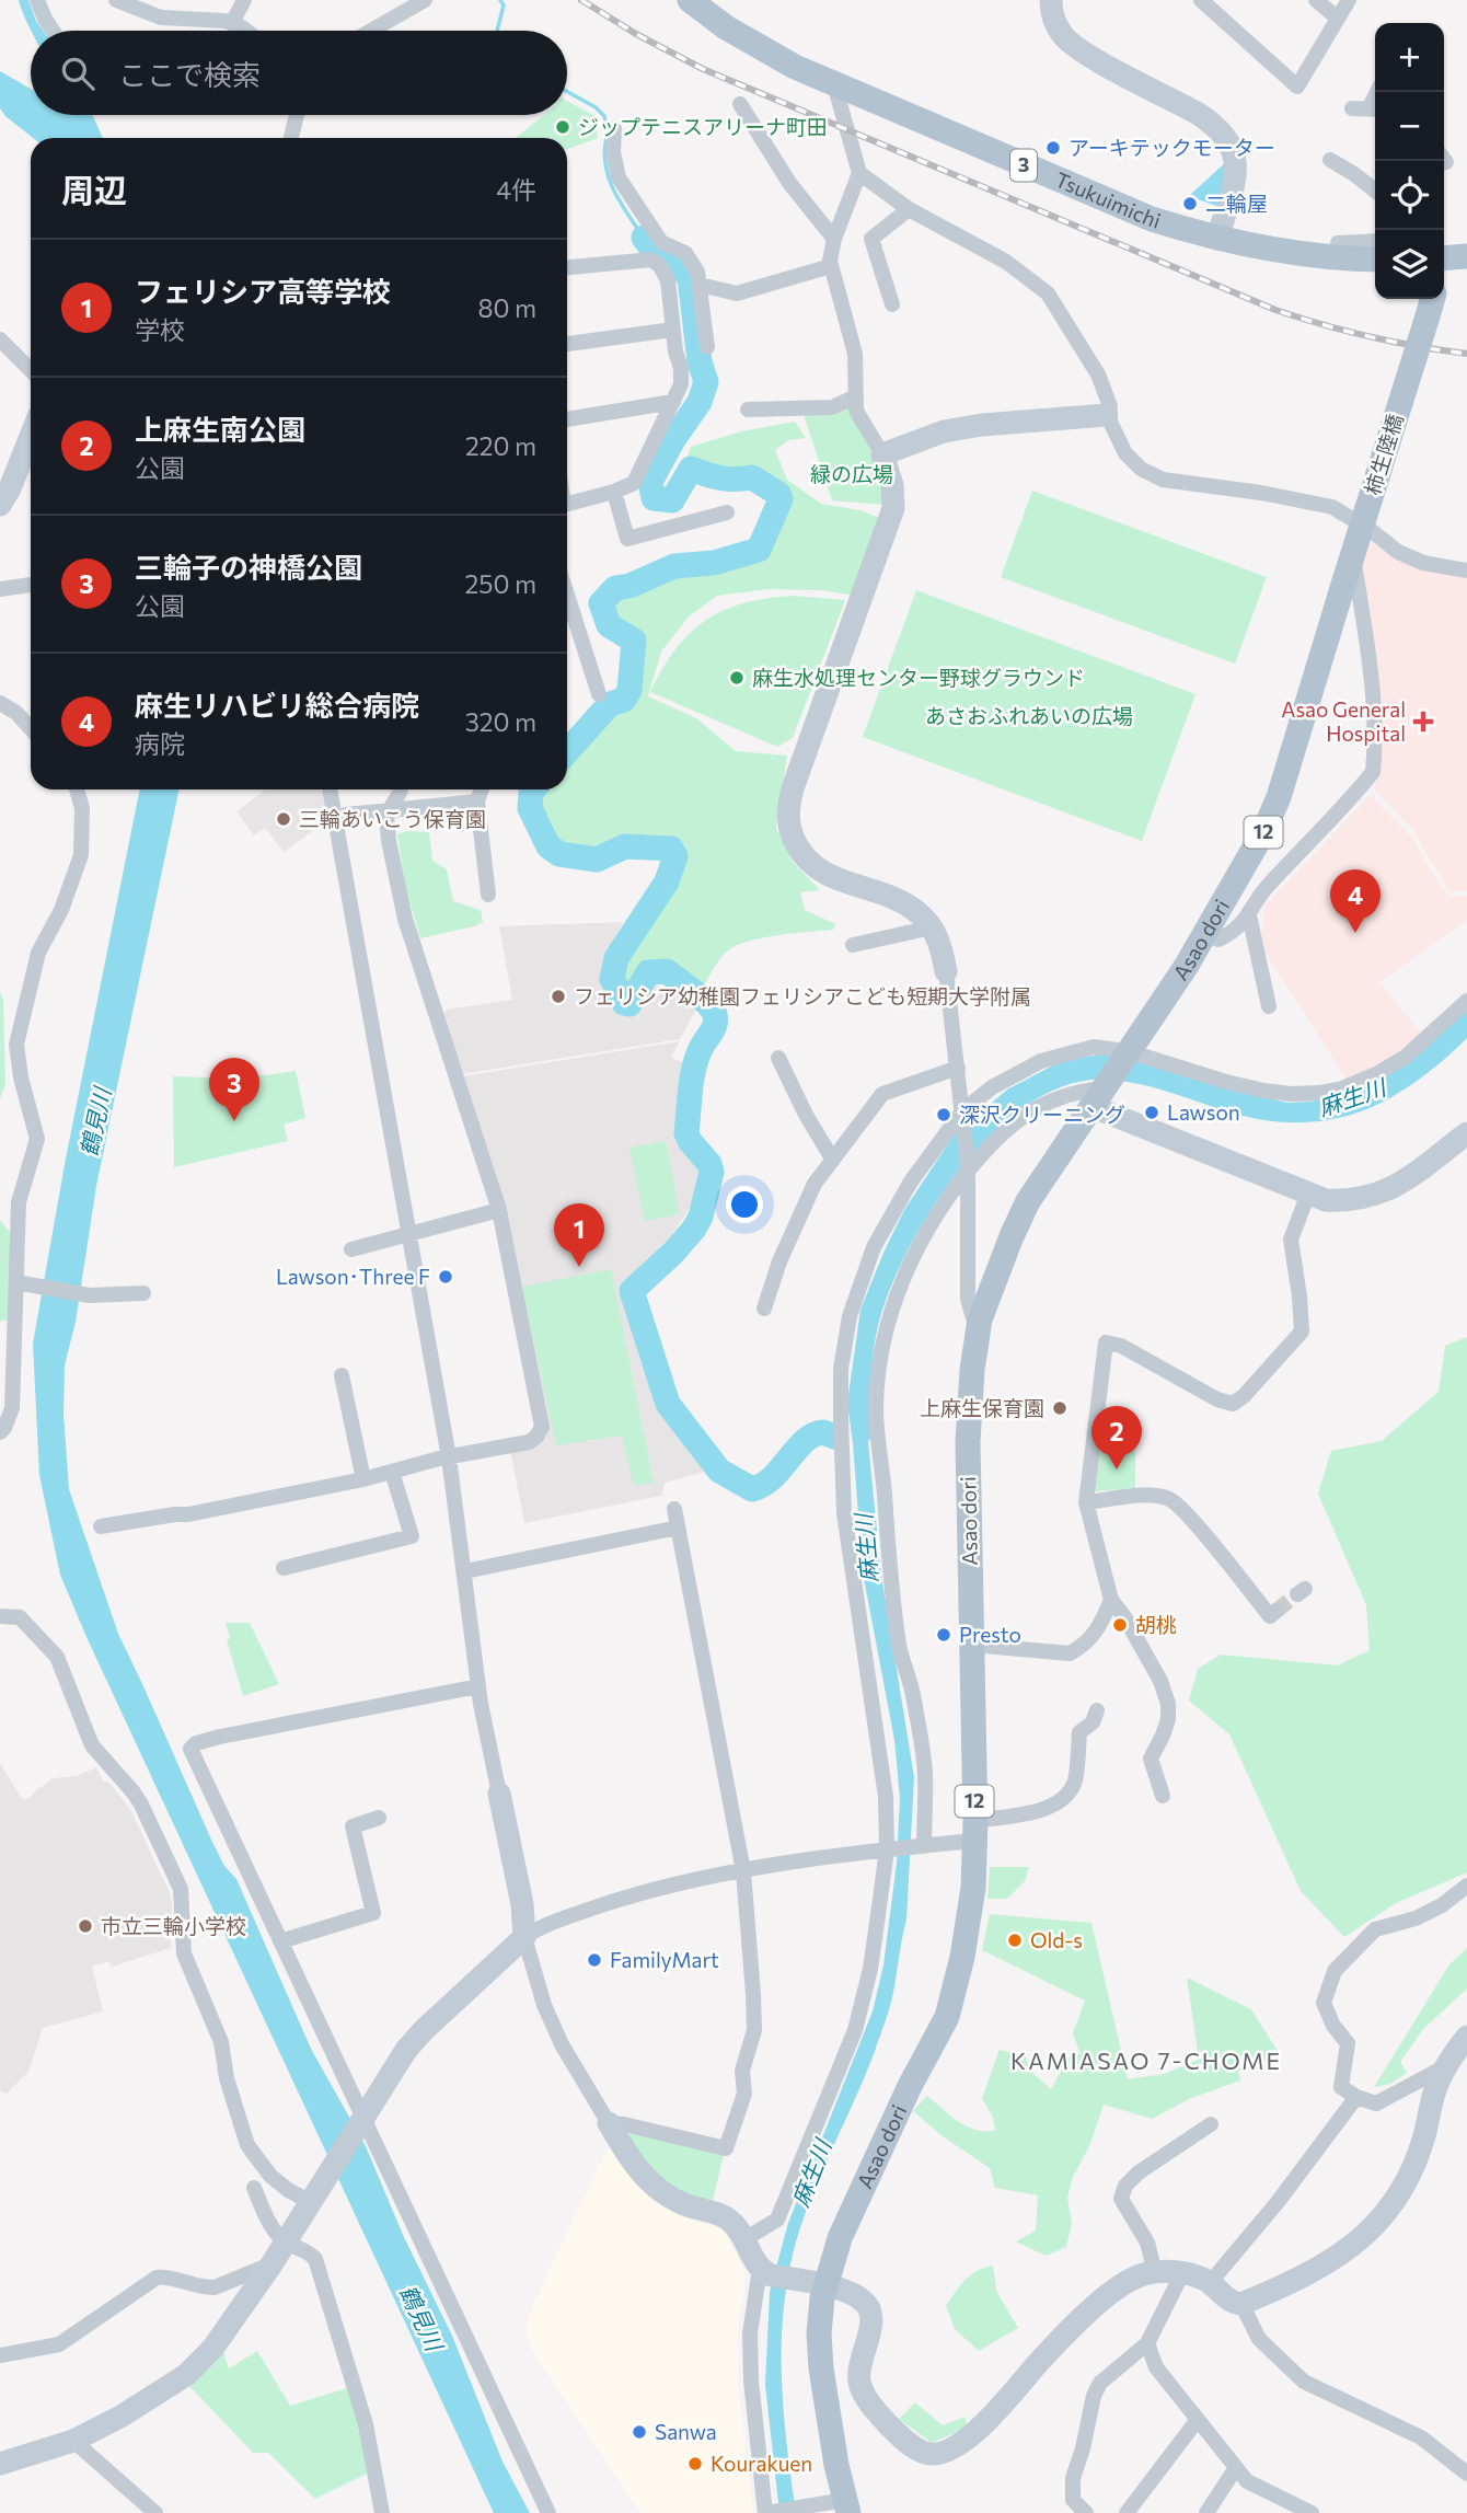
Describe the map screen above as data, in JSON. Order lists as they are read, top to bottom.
{
  "streets": {
    "main road": [
      "3",
      "Tsukuimichi",
      "柿生陸橋",
      "12",
      "Asao dori"
    ]
  },
  "crossings": [
    ["柿生陸橋", "Asao dori"]
  ],
  "districts": ["KAMIASAO 7-CHOME"],
  "water": ["麻生川", "鶴見川"],
  "parks": ["緑の広場", "あさおふれあいの広場"],
  "places": {
    "other": [
      "ジップテニスアリーナ町田",
      "アーキテックモーター",
      "二輪屋",
      "麻生水処理センター野球グラウンド",
      "三輪あいこう保育園",
      "フェリシア幼稚園フェリシアこども短期大学附属",
      "Lawson",
      "深沢クリーニング",
      "Lawson･Three F",
      "上麻生保育園",
      "胡桃",
      "Presto",
      "市立三輪小学校",
      "Old-s",
      "FamilyMart",
      "Sanwa",
      "Kourakuen"
    ],
    "health": ["Asao General Hospital"]
  },
  "page": {
    "map_buttons": ["+", "−"],
    "search": "ここで検索",
    "heading": ["周辺", "4件"],
    "list": [
      {
        "mark": "1",
        "name": "フェリシア高等学校",
        "note": "学校",
        "value": "80 m"
      },
      {
        "mark": "2",
        "name": "上麻生南公園",
        "note": "公園",
        "value": "220 m"
      },
      {
        "mark": "3",
        "name": "三輪子の神橋公園",
        "note": "公園",
        "value": "250 m"
      },
      {
        "mark": "4",
        "name": "麻生リハビリ総合病院",
        "note": "病院",
        "value": "320 m"
      }
    ],
    "pins": [
      "4",
      "3",
      "1",
      "2"
    ]
  }
}
